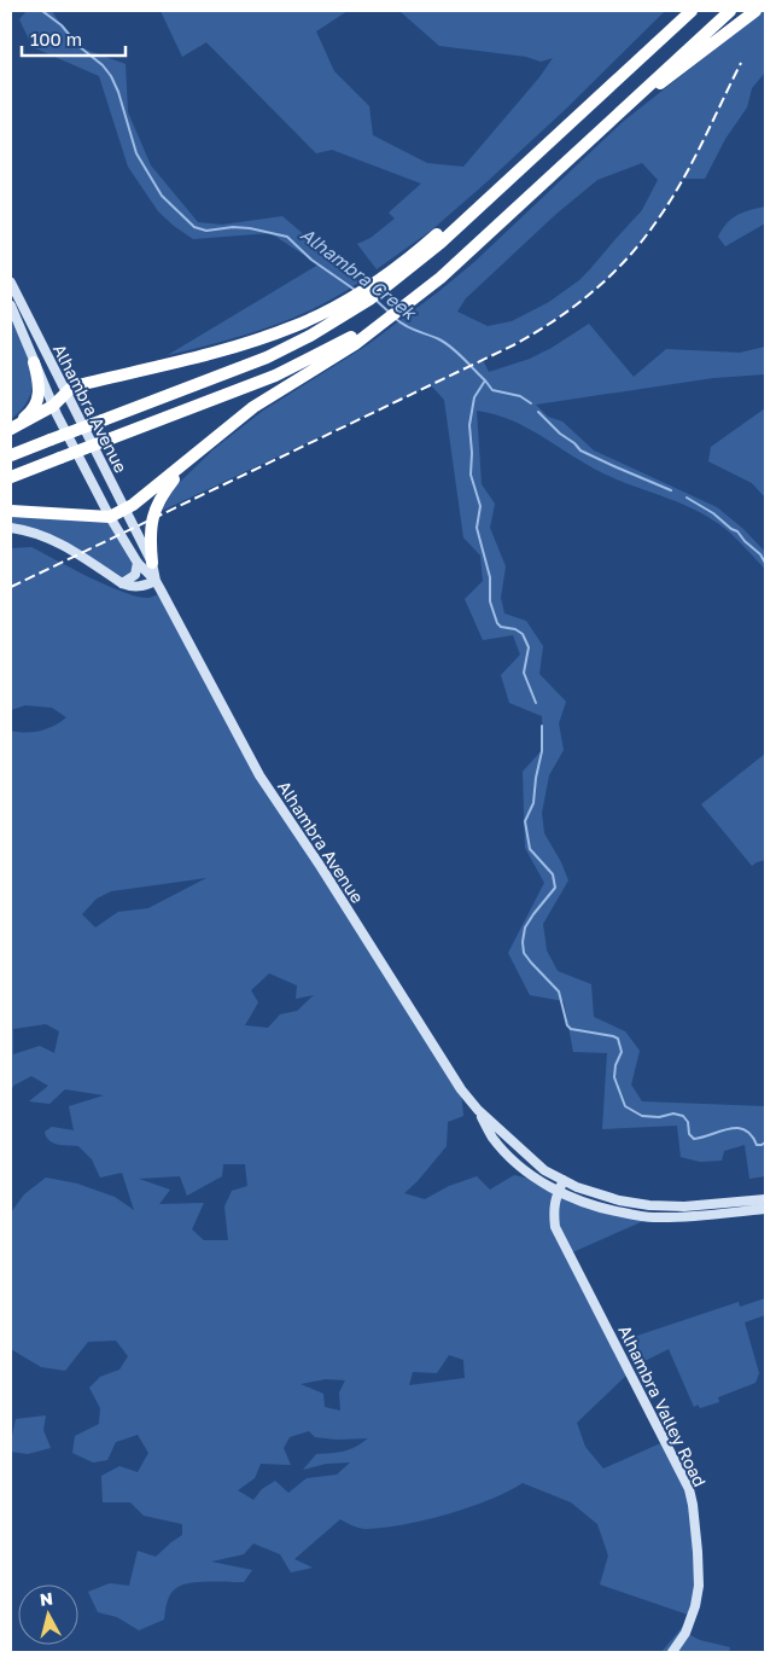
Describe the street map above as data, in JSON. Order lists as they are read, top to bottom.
{
  "streets": {
    "main road": ["Alhambra Avenue", "Alhambra Valley Road"]
  },
  "crossings": [
    ["Alhambra Avenue", "Alhambra Valley Road"]
  ],
  "water": ["Alhambra Creek"],
  "scale_bar": "100 m",
  "north": "top"
}
